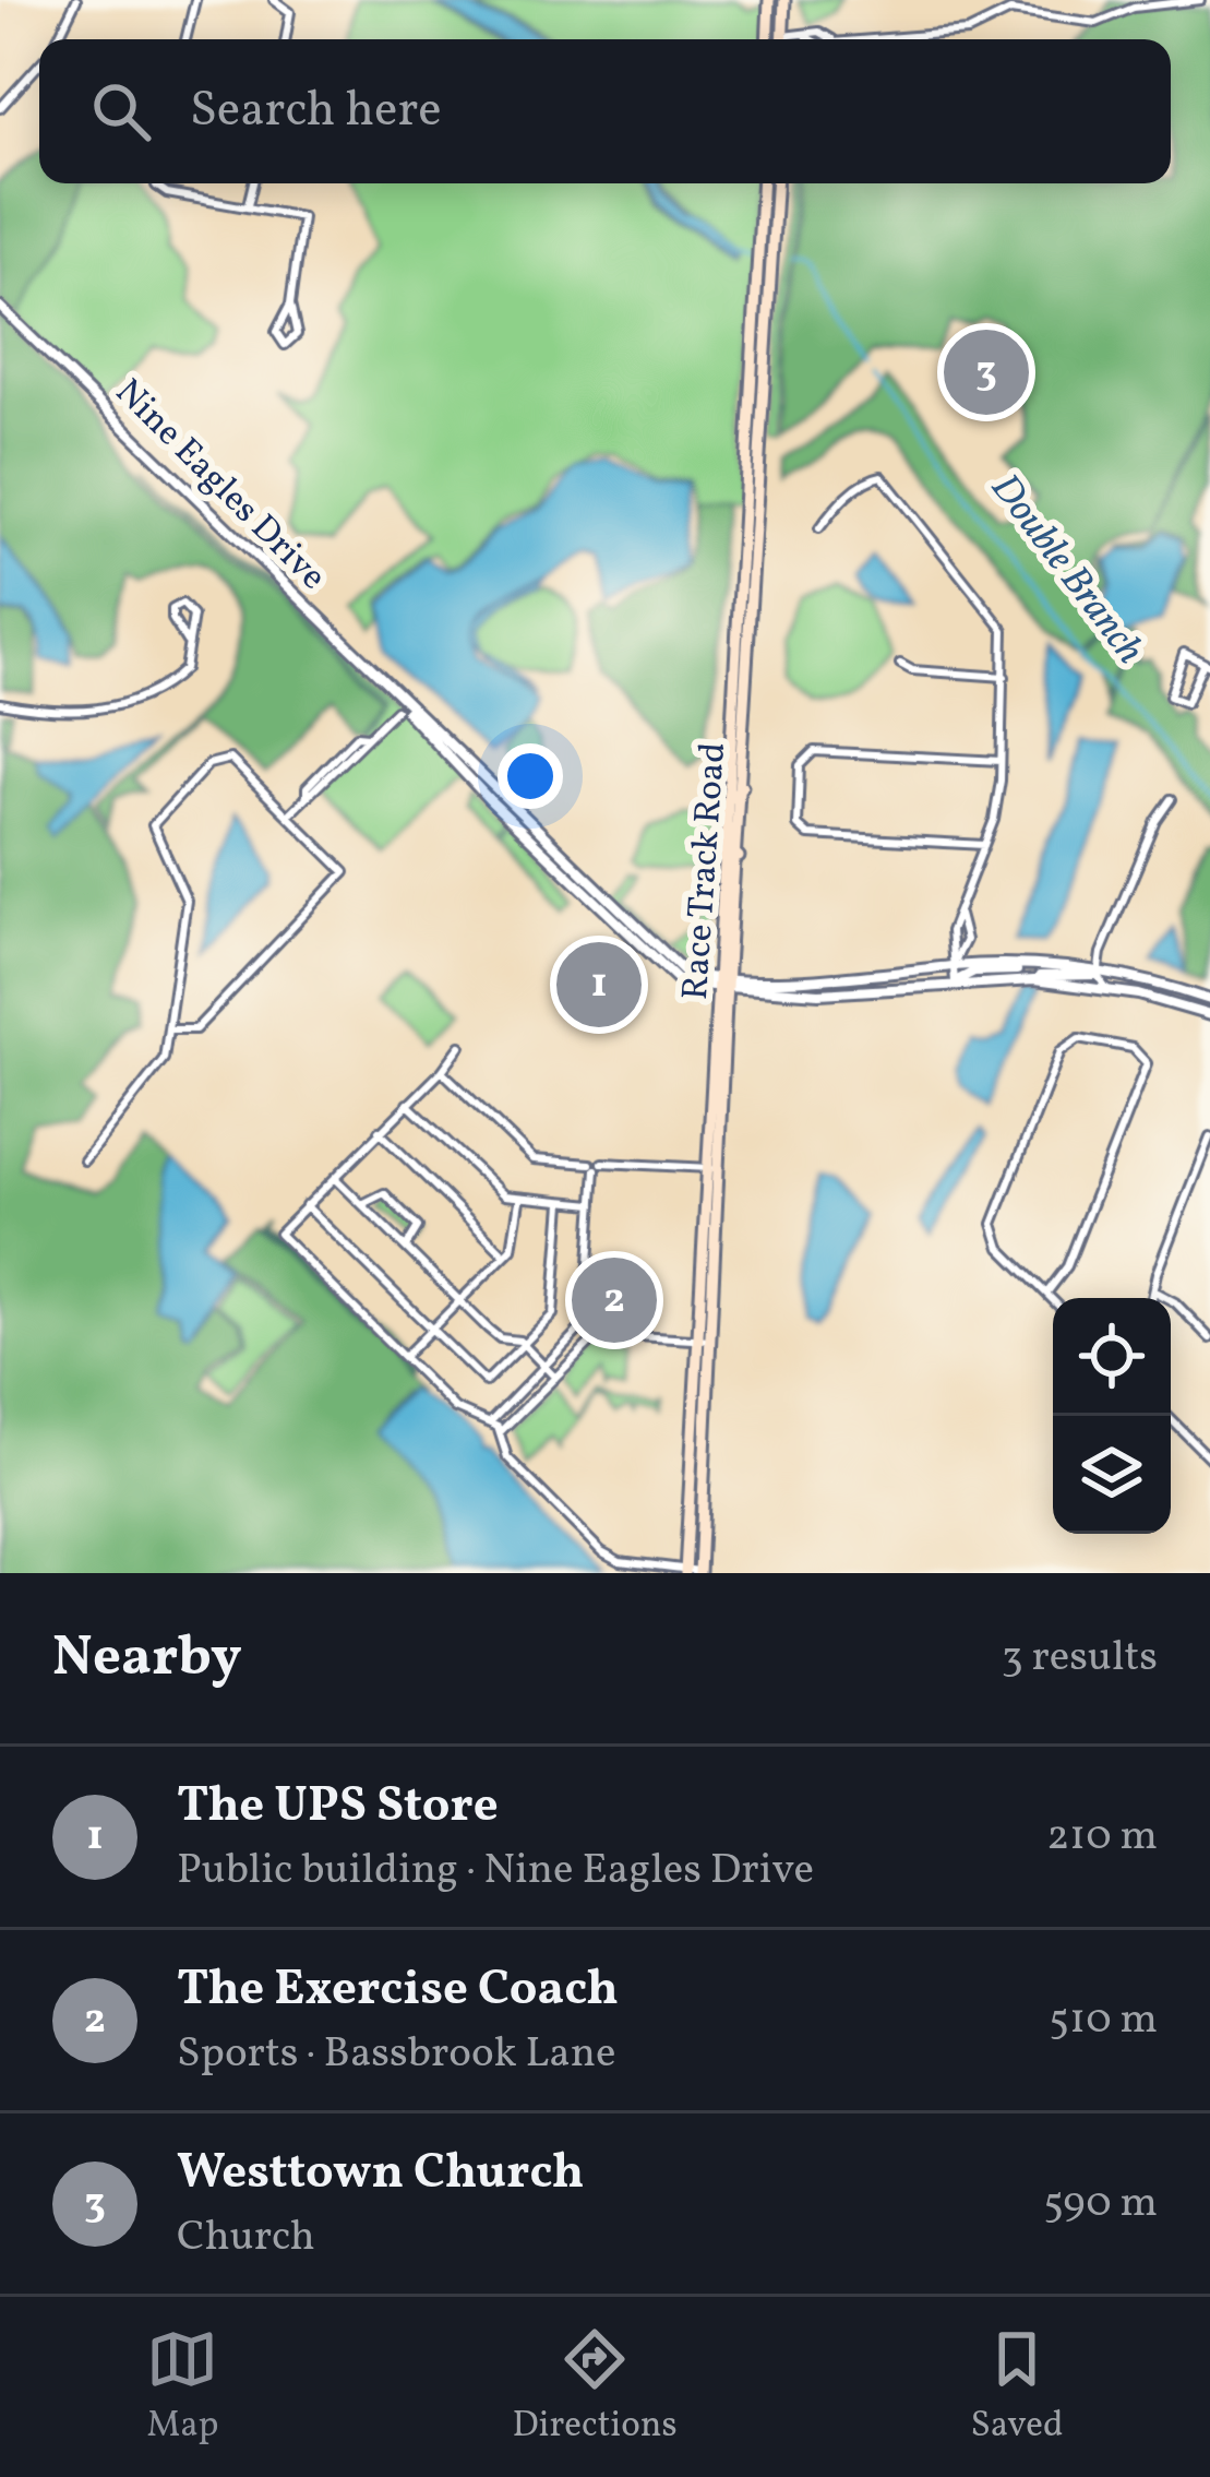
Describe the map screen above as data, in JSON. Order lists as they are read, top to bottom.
{
  "streets": {
    "main road": ["Race Track Road"],
    "street": ["Nine Eagles Drive"]
  },
  "crossings": [
    ["Nine Eagles Drive", "Race Track Road"]
  ],
  "water": ["Double Branch"],
  "page": {
    "search": "Search here",
    "pins": ["3", "1", "2"],
    "heading": ["Nearby", "3 results"],
    "list": [
      {
        "mark": "1",
        "name": "The UPS Store",
        "note": "Public building · Nine Eagles Drive",
        "value": "210 m"
      },
      {
        "mark": "2",
        "name": "The Exercise Coach",
        "note": "Sports · Bassbrook Lane",
        "value": "510 m"
      },
      {
        "mark": "3",
        "name": "Westtown Church",
        "note": "Church",
        "value": "590 m"
      }
    ],
    "nav": ["Map", "Directions", "Saved"]
  }
}
